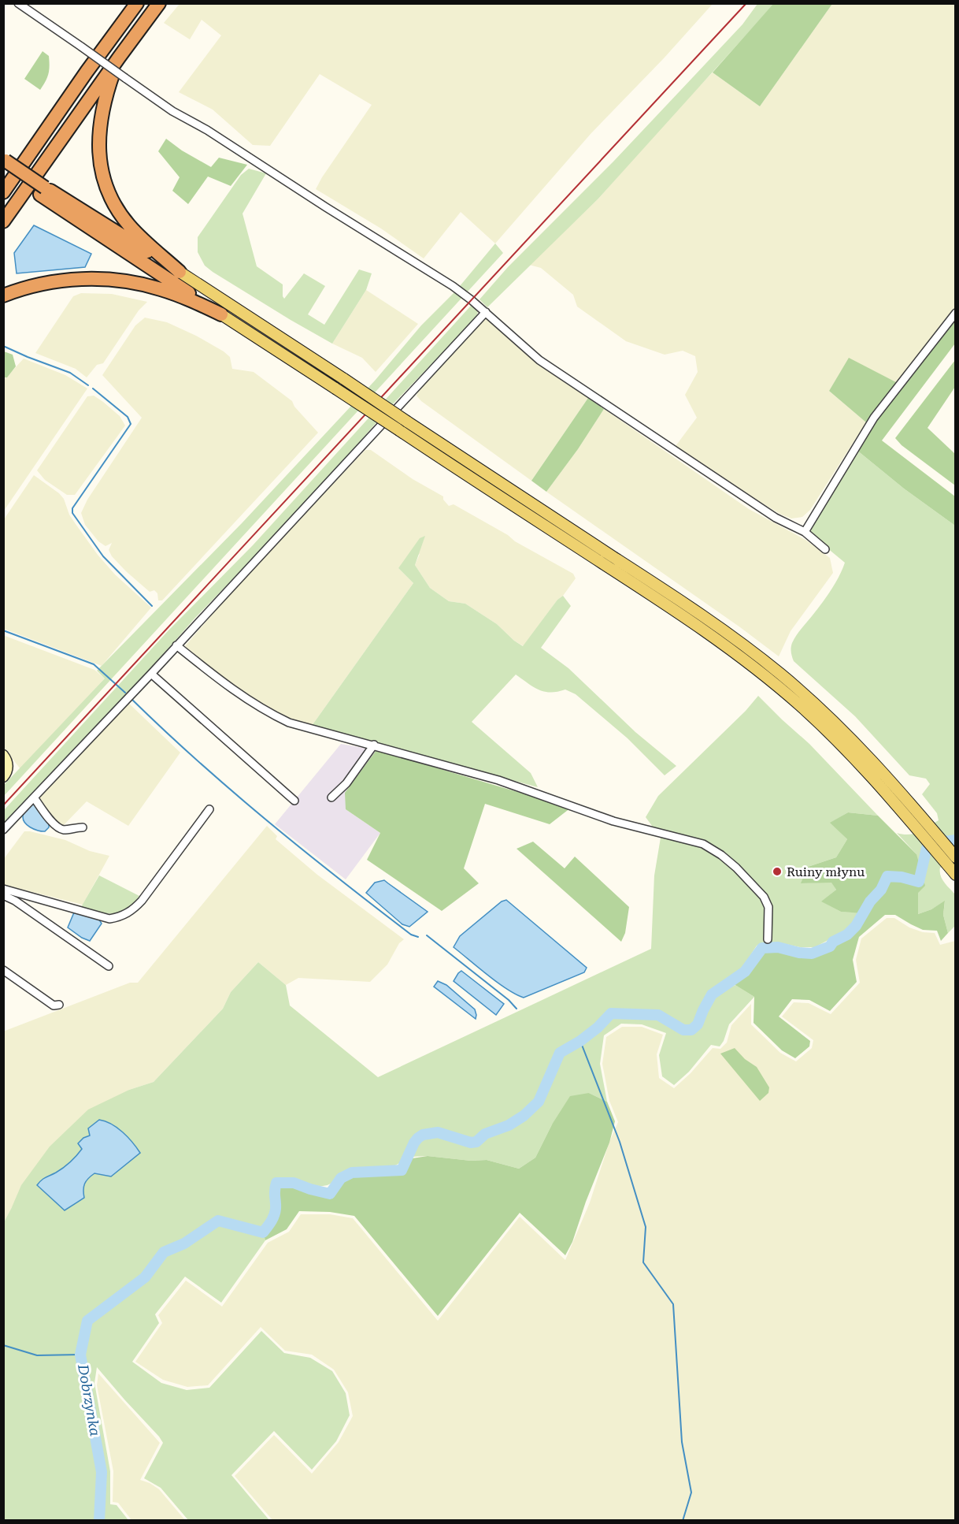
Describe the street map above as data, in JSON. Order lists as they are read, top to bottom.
{
  "water": ["Dobrzynka"],
  "places": ["Ruiny młynu"]
}
